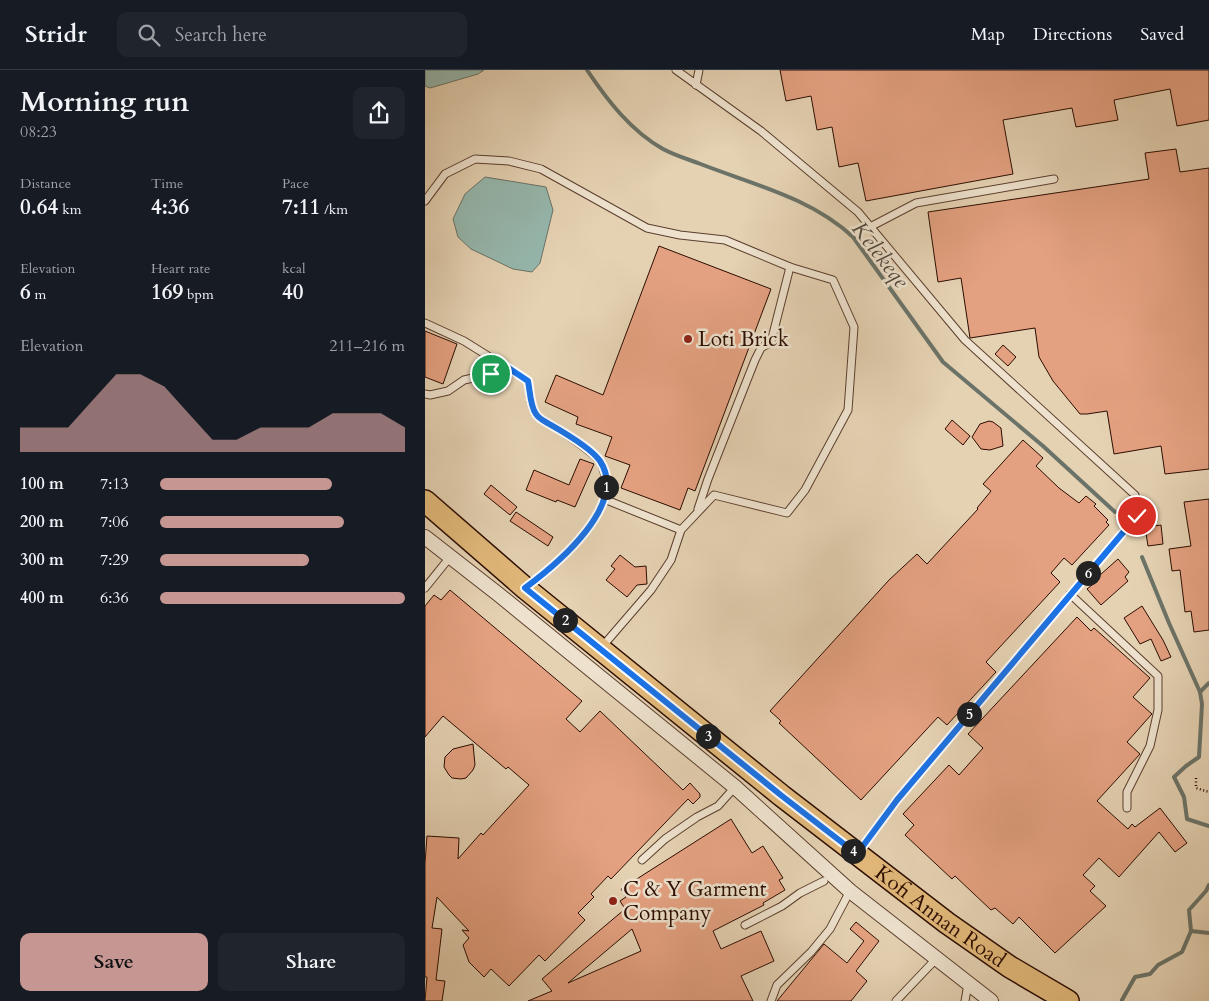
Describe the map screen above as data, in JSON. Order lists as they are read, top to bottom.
{
  "streets": {
    "main road": ["Kofi Annan Road"]
  },
  "water": ["Kelekeqe"],
  "places": ["Loti Brick", "C & Y Garment Company"],
  "page": {
    "header": "Stridr",
    "search": "Search here",
    "nav": ["Map", "Directions", "Saved"],
    "heading": ["Morning run", "08:23"],
    "stats": [
      ["Distance", "0.64 km"],
      ["Time", "4:36"],
      ["Pace", "7:11 /km"],
      ["Elevation", "6 m"],
      ["Heart rate", "169 bpm"],
      ["kcal", "40"]
    ],
    "chart": ["Elevation", "211–216 m"],
    "list": [
      {
        "name": "100 m",
        "note": "7:13"
      },
      {
        "name": "200 m",
        "note": "7:06"
      },
      {
        "name": "300 m",
        "note": "7:29"
      },
      {
        "name": "400 m",
        "note": "6:36"
      }
    ],
    "pins": [
      "1",
      "6",
      "2",
      "5",
      "3",
      "4"
    ],
    "buttons": ["Save", "Share"]
  }
}
